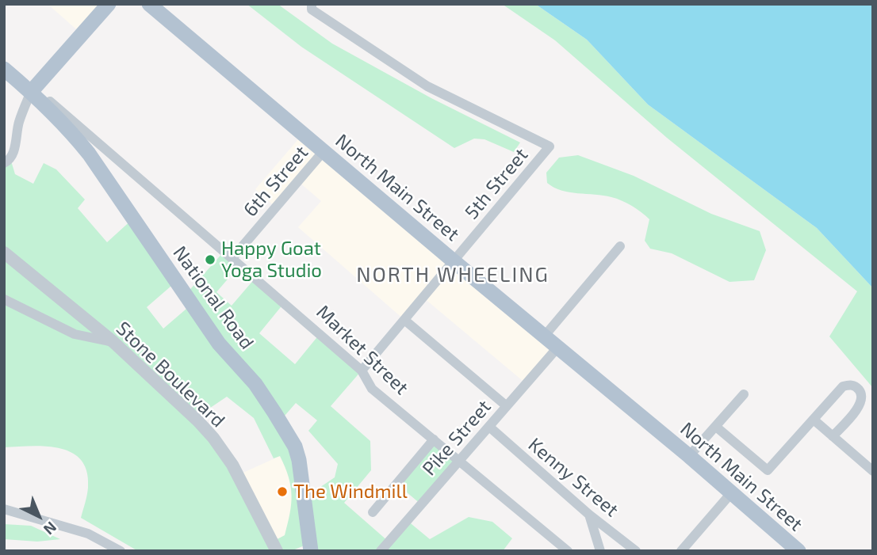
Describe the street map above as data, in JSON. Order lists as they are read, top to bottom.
{
  "streets": {
    "main road": ["North Main Street", "National Road", "Market Street"],
    "street": [
      "6th Street",
      "5th Street",
      "Stone Boulevard",
      "Pike Street",
      "Kenny Street"
    ]
  },
  "crossings": [
    ["6th Street", "North Main Street"],
    ["6th Street", "Market Street"],
    ["5th Street", "North Main Street"],
    ["5th Street", "Market Street"],
    ["North Main Street", "Pike Street"],
    ["National Road", "Market Street"],
    ["Market Street", "Pike Street"],
    ["Pike Street", "Kenny Street"]
  ],
  "districts": ["NORTH WHEELING"],
  "places": ["Happy Goat Yoga Studio", "The Windmill"],
  "north": "bottom right"
}
